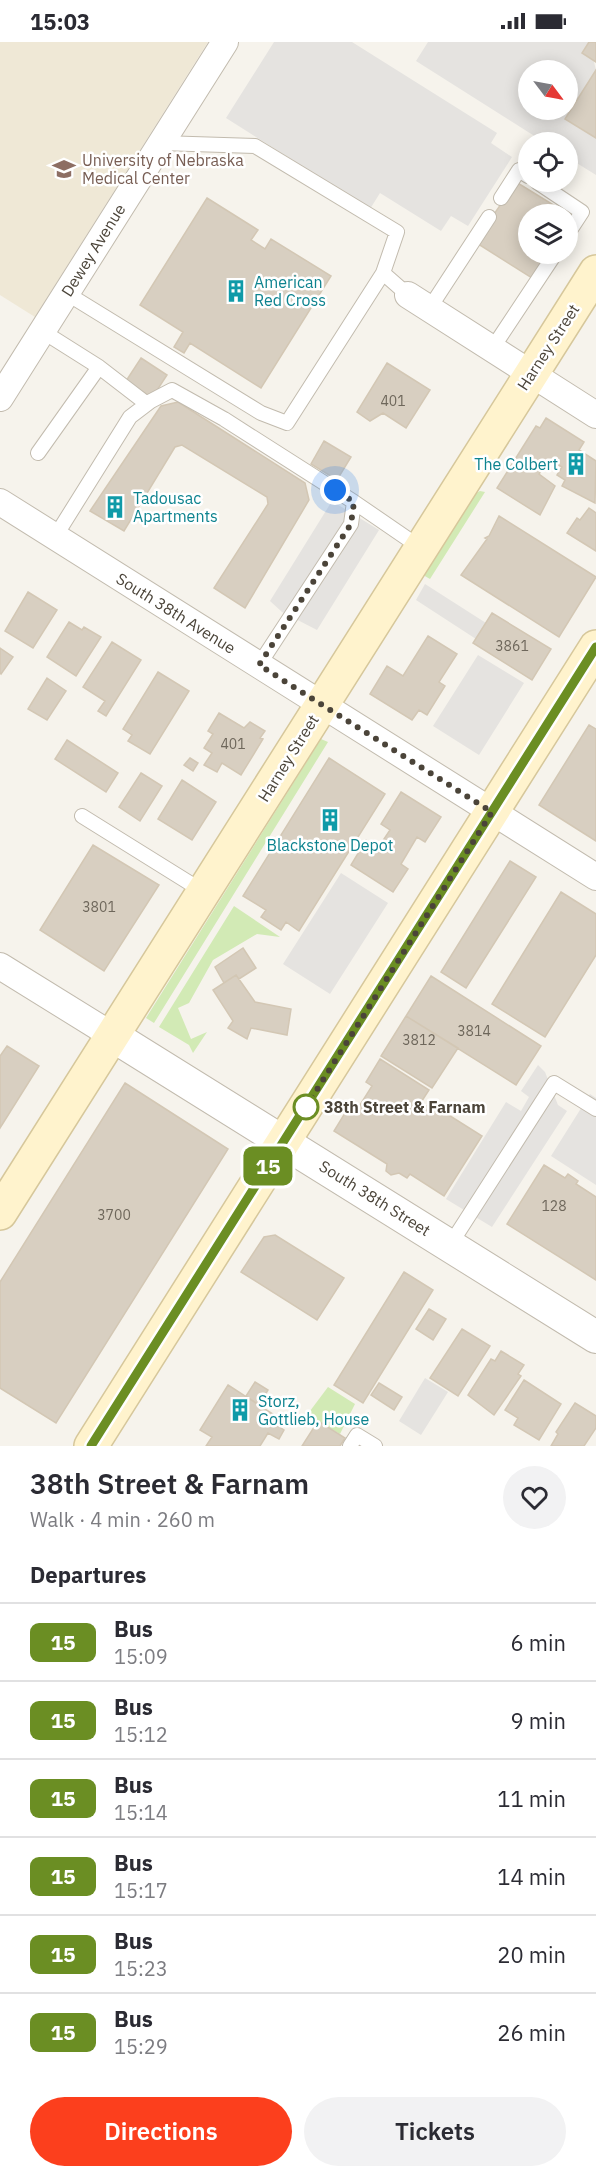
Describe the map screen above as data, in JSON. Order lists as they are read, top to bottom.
{
  "streets": {
    "main road": ["Harney Street"],
    "street": ["Dewey Avenue", "South 38th Avenue", "South 38th Street"]
  },
  "crossings": [
    ["Harney Street", "South 38th Avenue"],
    ["Harney Street", "South 38th Street"]
  ],
  "places": {
    "school or university": ["University of Nebraska Medical Center"],
    "building": [
      "American Red Cross",
      "The Colbert",
      "Tadousac Apartments",
      "Blackstone Depot",
      "Storz, Gottlieb, House"
    ],
    "other": ["38th Street & Farnam"]
  },
  "lines": ["bus line 15"],
  "house_numbers": [
    "401",
    "3861",
    "401",
    "3801",
    "3814",
    "3812",
    "128",
    "3700"
  ],
  "north": "bottom right",
  "page": {
    "status": "15:03",
    "on_map": "15",
    "heading": [
      ["38th Street & Farnam", "Walk · 4 min · 260 m"],
      "Departures"
    ],
    "list": [
      {
        "mark": "15",
        "name": "Bus",
        "note": "15:09",
        "value": "6 min"
      },
      {
        "mark": "15",
        "name": "Bus",
        "note": "15:12",
        "value": "9 min"
      },
      {
        "mark": "15",
        "name": "Bus",
        "note": "15:14",
        "value": "11 min"
      },
      {
        "mark": "15",
        "name": "Bus",
        "note": "15:17",
        "value": "14 min"
      },
      {
        "mark": "15",
        "name": "Bus",
        "note": "15:23",
        "value": "20 min"
      },
      {
        "mark": "15",
        "name": "Bus",
        "note": "15:29",
        "value": "26 min"
      }
    ],
    "buttons": ["Directions", "Tickets"]
  }
}
